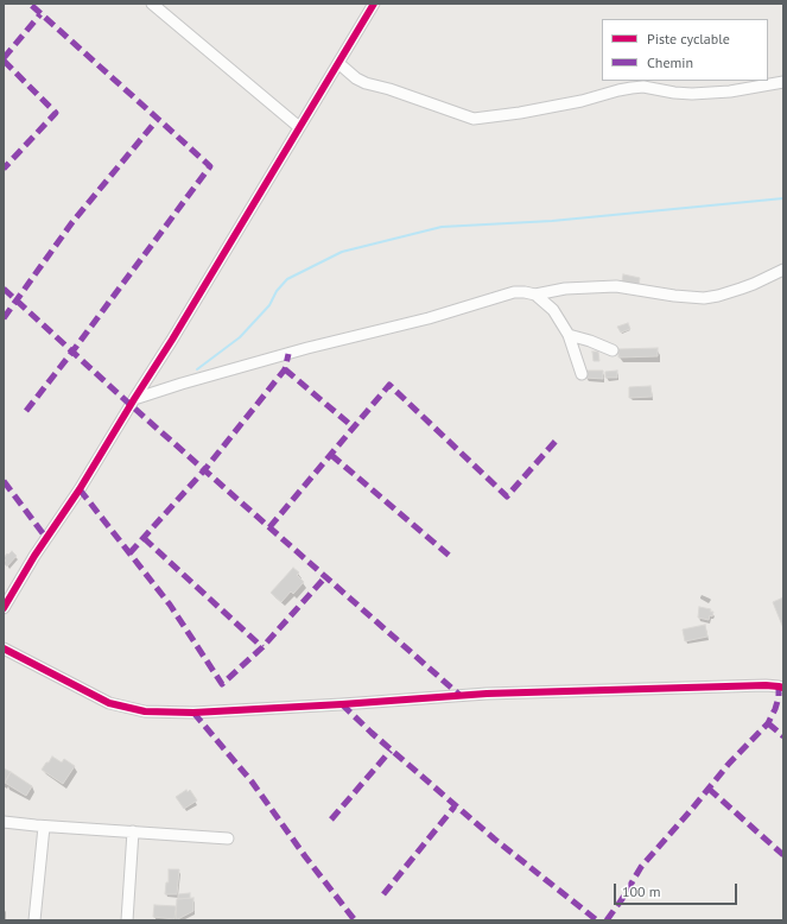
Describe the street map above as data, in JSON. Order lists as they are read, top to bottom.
{
  "legend": ["Piste cyclable", "Chemin"],
  "scale_bar": "100 m"
}
